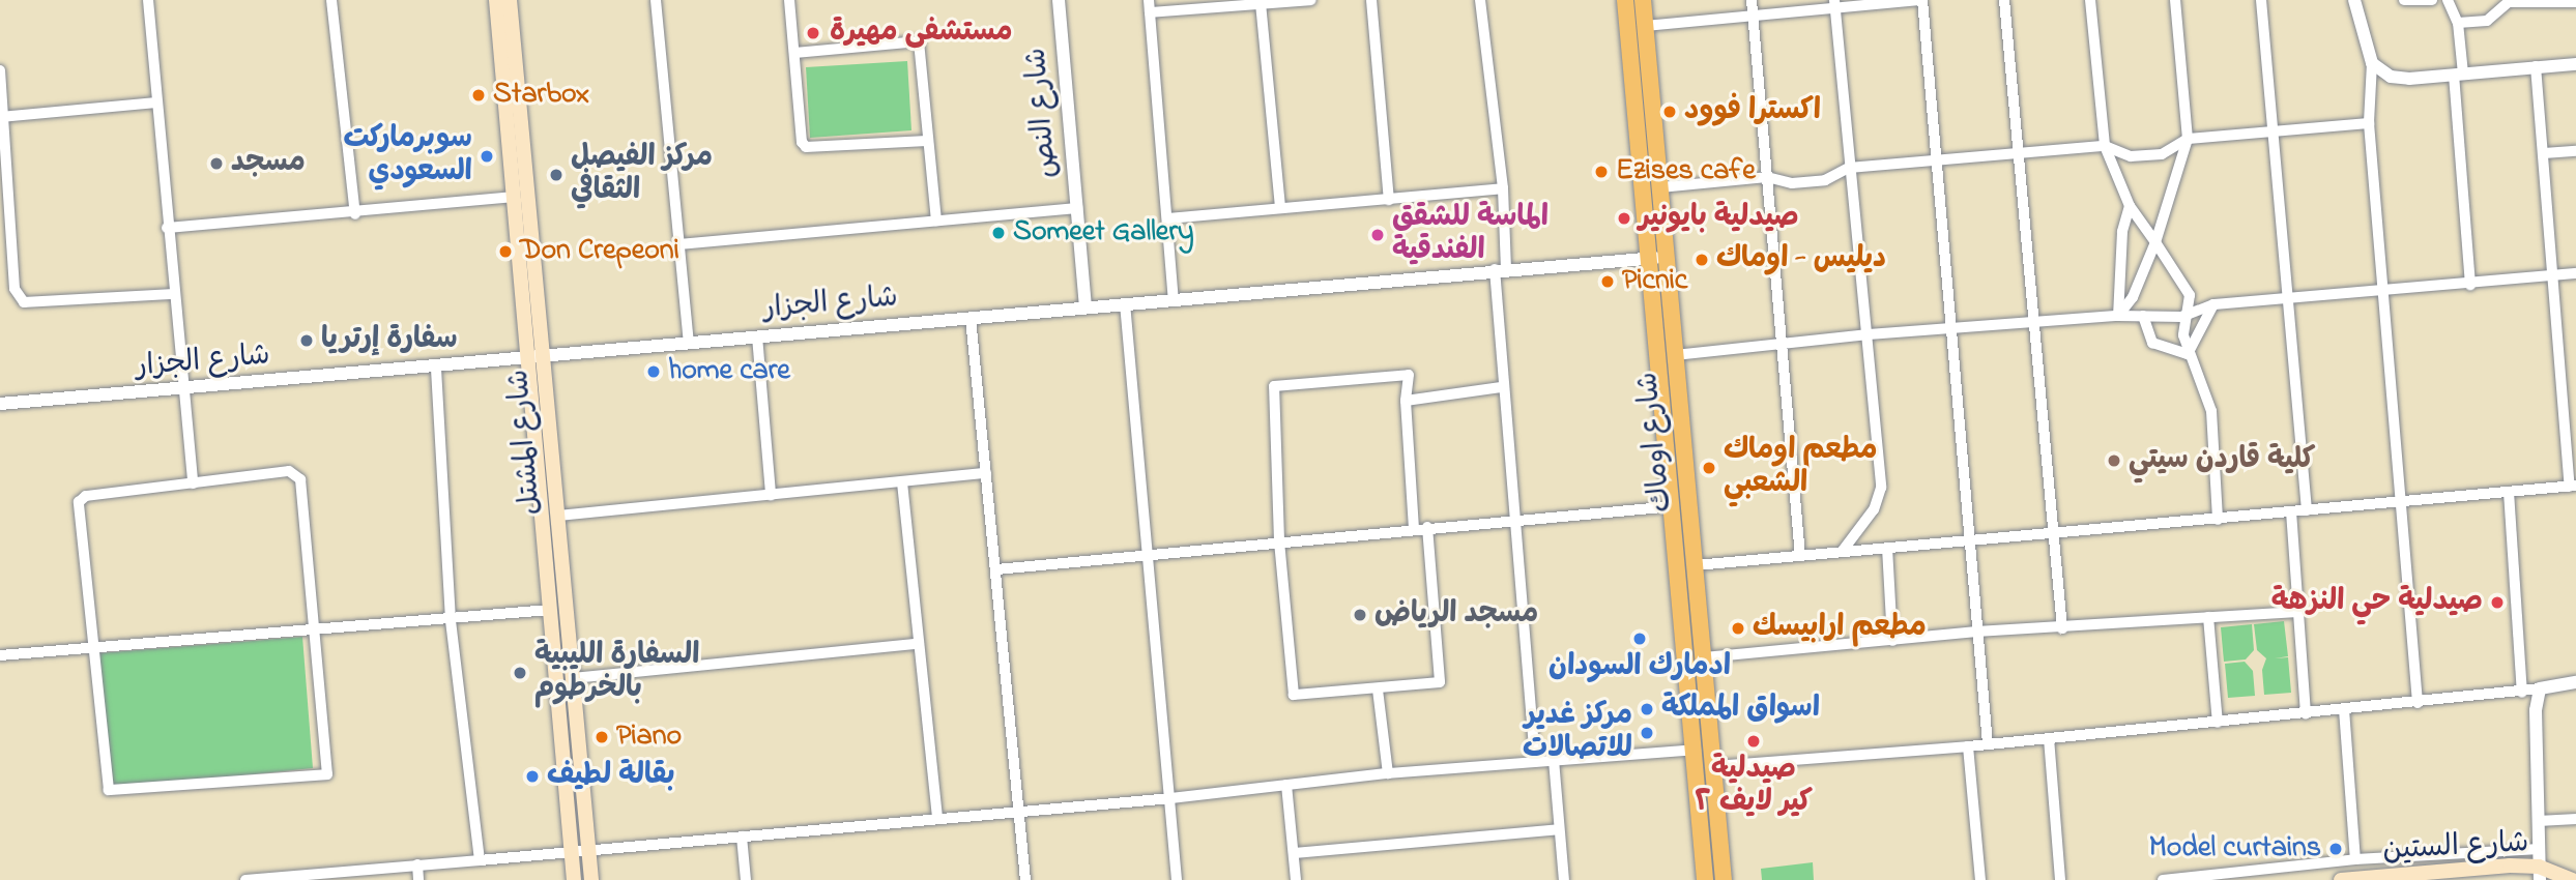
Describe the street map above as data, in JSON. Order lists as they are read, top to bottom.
{
  "streets": {
    "main road": ["شارع المشتل", "شارع اوماك", "شارع الستين"],
    "street": ["شارع النص", "شارع الجزار"]
  },
  "crossings": [
    ["شارع النص", "شارع الجزار"],
    ["شارع الجزار", "شارع المشتل"],
    ["شارع الجزار", "شارع اوماك"]
  ],
  "places": [
    "مستشفى مهيرة",
    "Starbox",
    "اكسترا فوود",
    "سوبرماركت السعودي",
    "مسجد",
    "Ezises cafe",
    "مركز الفيصل الثقافي",
    "صيدلية بايونير",
    "Someet Gallery",
    "الماسة للشقق الفندقية",
    "Don Crepeoni",
    "ديليس - اوماك",
    "Picnic",
    "سفارة إرتريا",
    "home care",
    "كلية قاردن سيتي",
    "مطعم اوماك الشعبي",
    "صيدلية حي النزهة",
    "مسجد الرياض",
    "مطعم ارابيسك",
    "ادمارك السودان",
    "السفارة الليبية بالخرطوم",
    "اسواق المملكة",
    "مركز غدير للاتصالات",
    "Piano",
    "صيدلية كير لايف ٢",
    "بقالة لطيف",
    "Model curtains"
  ]
}
